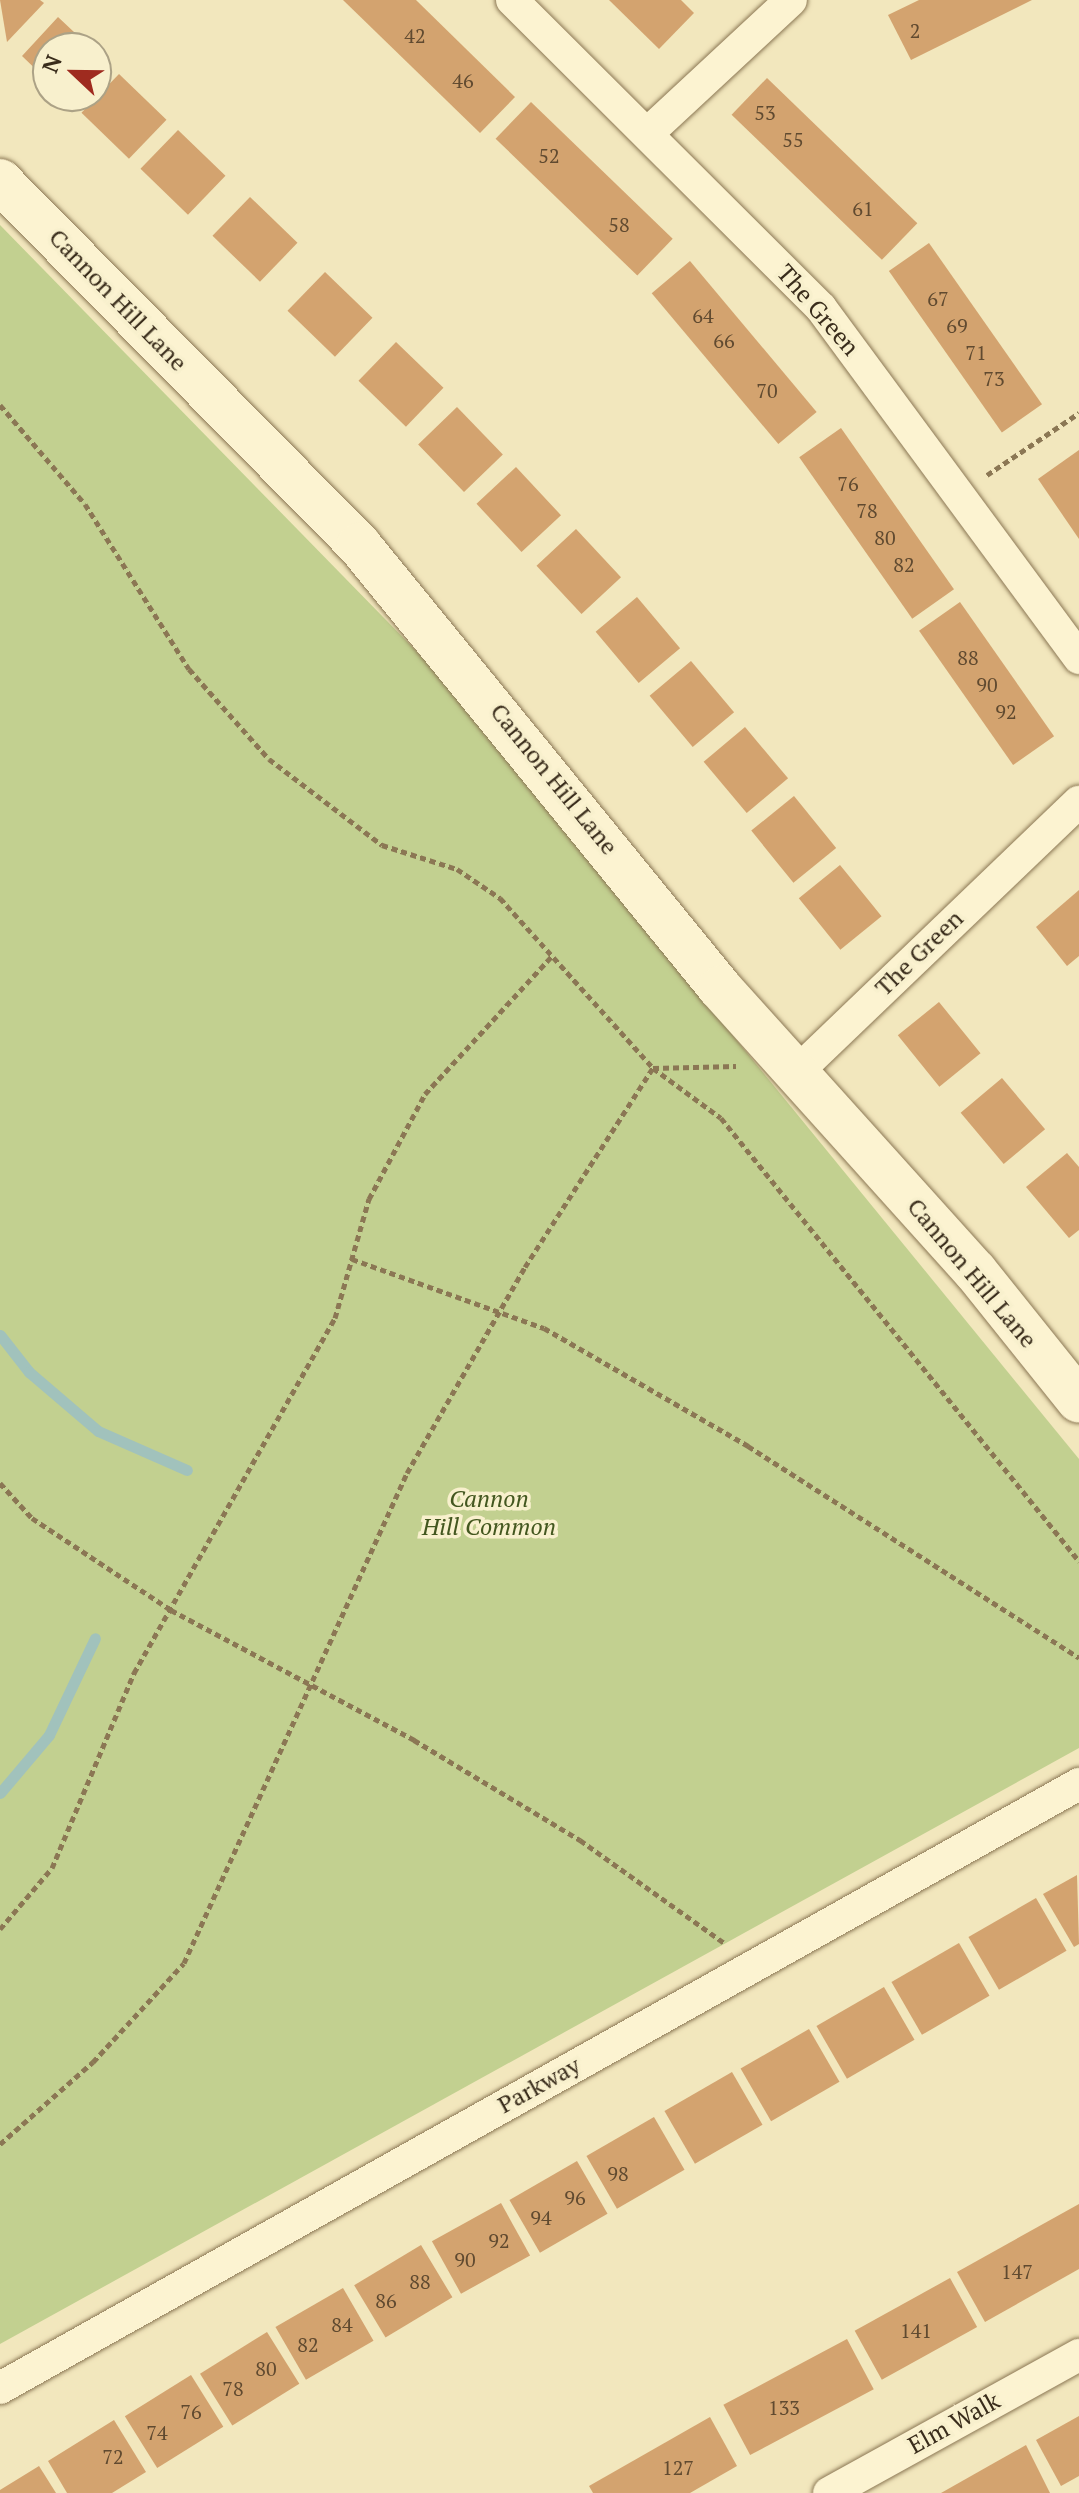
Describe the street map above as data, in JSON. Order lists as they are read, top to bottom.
{
  "streets": {
    "street": [
      "Cannon Hill Lane",
      "The Green",
      "Parkway",
      "Elm Walk"
    ]
  },
  "crossings": [
    ["Cannon Hill Lane", "The Green"]
  ],
  "parks": ["Cannon Hill Common"],
  "house_numbers": [
    "2",
    "42",
    "46",
    "53",
    "55",
    "52",
    "61",
    "58",
    "67",
    "64",
    "69",
    "66",
    "71",
    "73",
    "70",
    "76",
    "78",
    "80",
    "82",
    "88",
    "90",
    "92",
    "98",
    "96",
    "94",
    "92",
    "90",
    "147",
    "88",
    "86",
    "84",
    "141",
    "82",
    "80",
    "78",
    "133",
    "76",
    "74",
    "72",
    "127"
  ],
  "north": "left"
}
